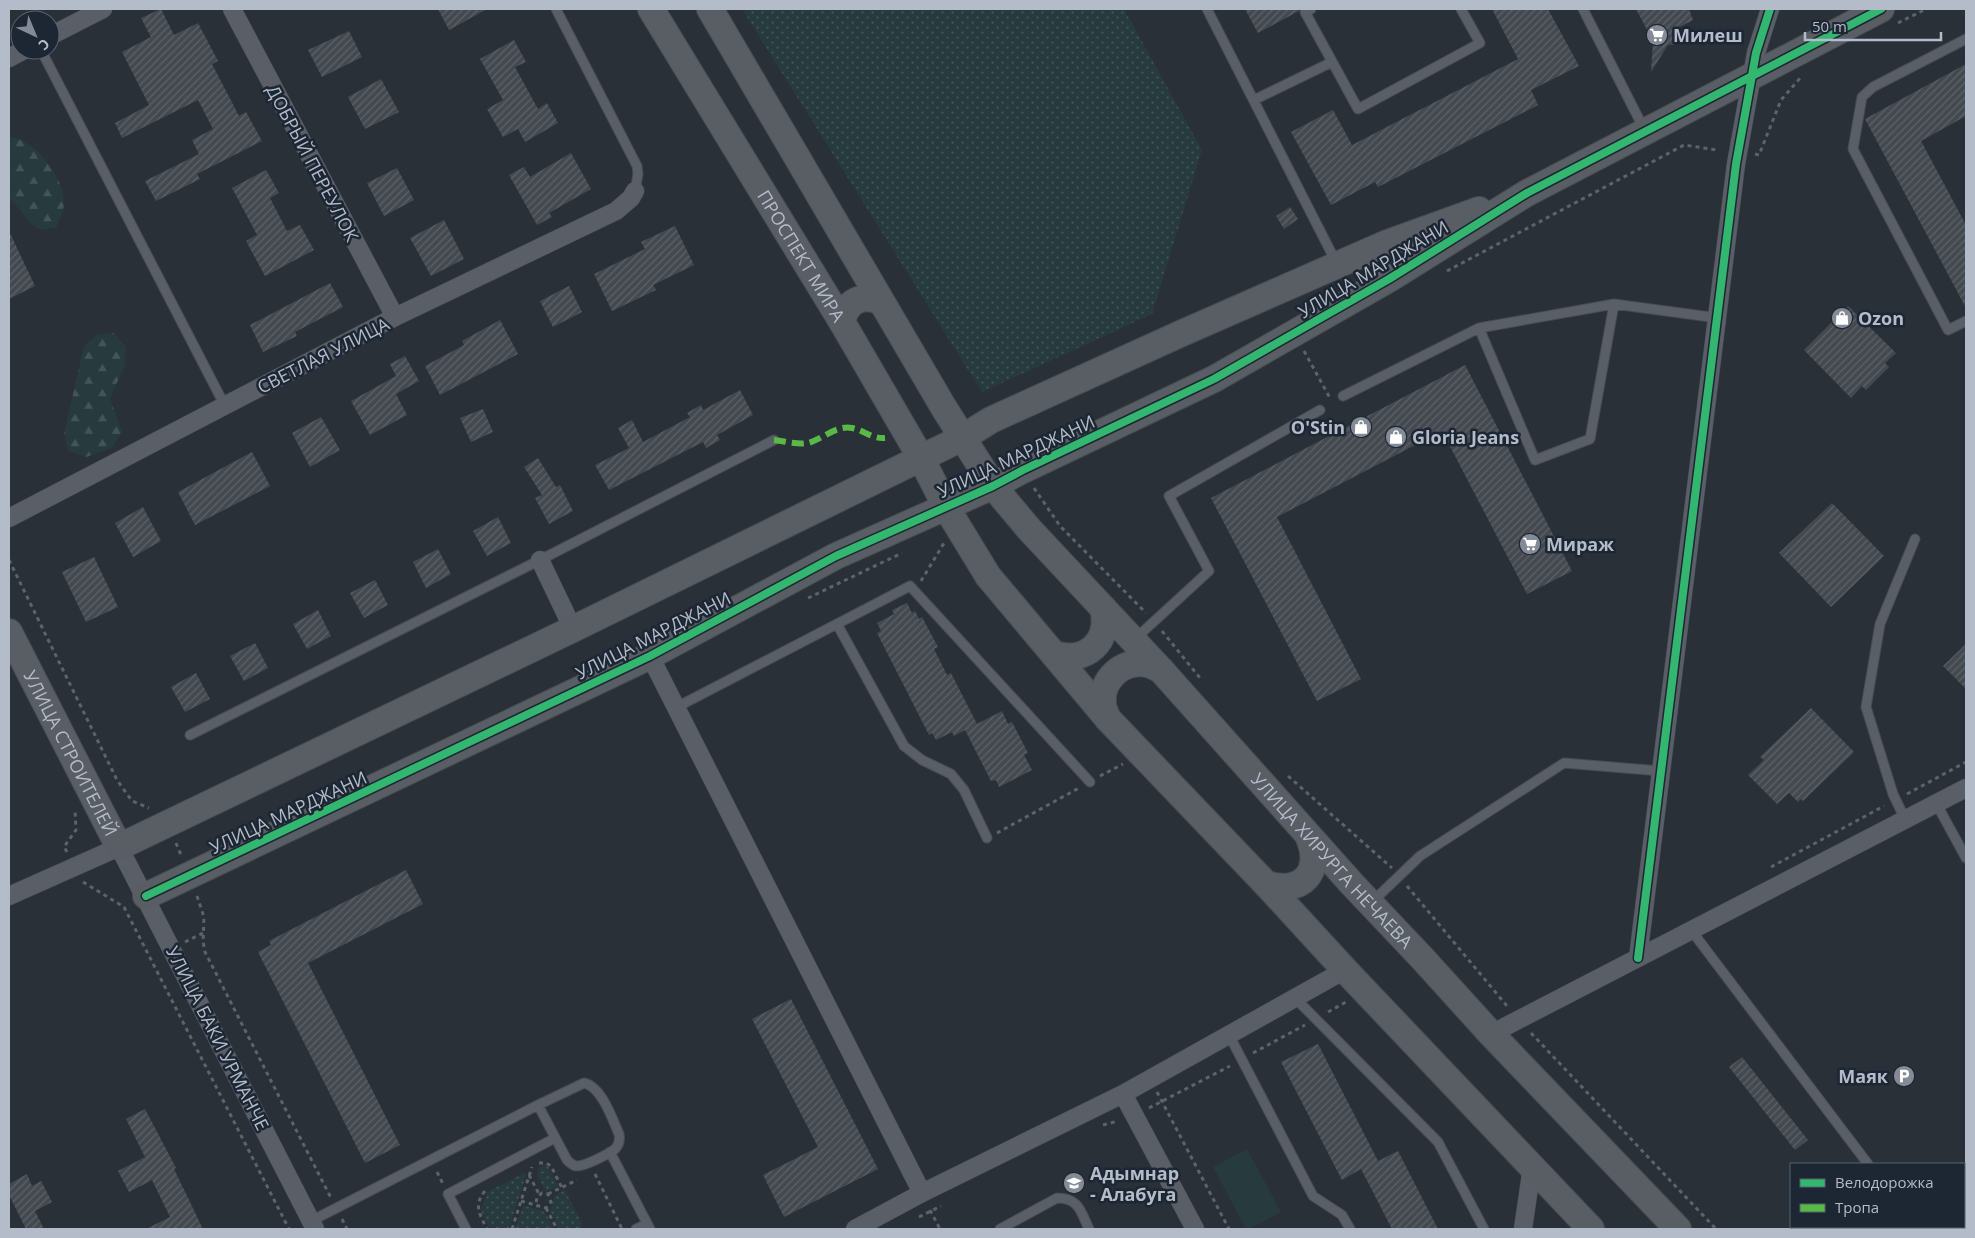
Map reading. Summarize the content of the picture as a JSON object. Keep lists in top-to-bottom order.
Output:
{
  "streets": {
    "street": [
      "ДОБРЫЙ ПЕРЕУЛОК",
      "ПРОСПЕКТ МИРА",
      "УЛИЦА МАРДЖАНИ",
      "СВЕТЛАЯ УЛИЦА",
      "УЛИЦА СТРОИТЕЛЕЙ",
      "УЛИЦА ХИРУРГА НЕЧАЕВА",
      "УЛИЦА БАКИ УРМАНЧЕ"
    ]
  },
  "crossings": [
    ["ДОБРЫЙ ПЕРЕУЛОК", "СВЕТЛАЯ УЛИЦА"],
    ["ПРОСПЕКТ МИРА", "УЛИЦА МАРДЖАНИ"],
    ["УЛИЦА МАРДЖАНИ", "УЛИЦА СТРОИТЕЛЕЙ"],
    ["УЛИЦА МАРДЖАНИ", "УЛИЦА ХИРУРГА НЕЧАЕВА"],
    ["УЛИЦА МАРДЖАНИ", "УЛИЦА БАКИ УРМАНЧЕ"],
    ["УЛИЦА СТРОИТЕЛЕЙ", "УЛИЦА БАКИ УРМАНЧЕ"]
  ],
  "places": {
    "supermarket": ["Милеш", "Мираж"],
    "shop": ["Ozon", "O'Stin", "Gloria Jeans"],
    "parking": ["Маяк"],
    "school or university": ["Адымнар - Алабуга"]
  },
  "legend": ["Велодорожка", "Тропа"],
  "scale_bar": "50 m",
  "north": "bottom right"
}
